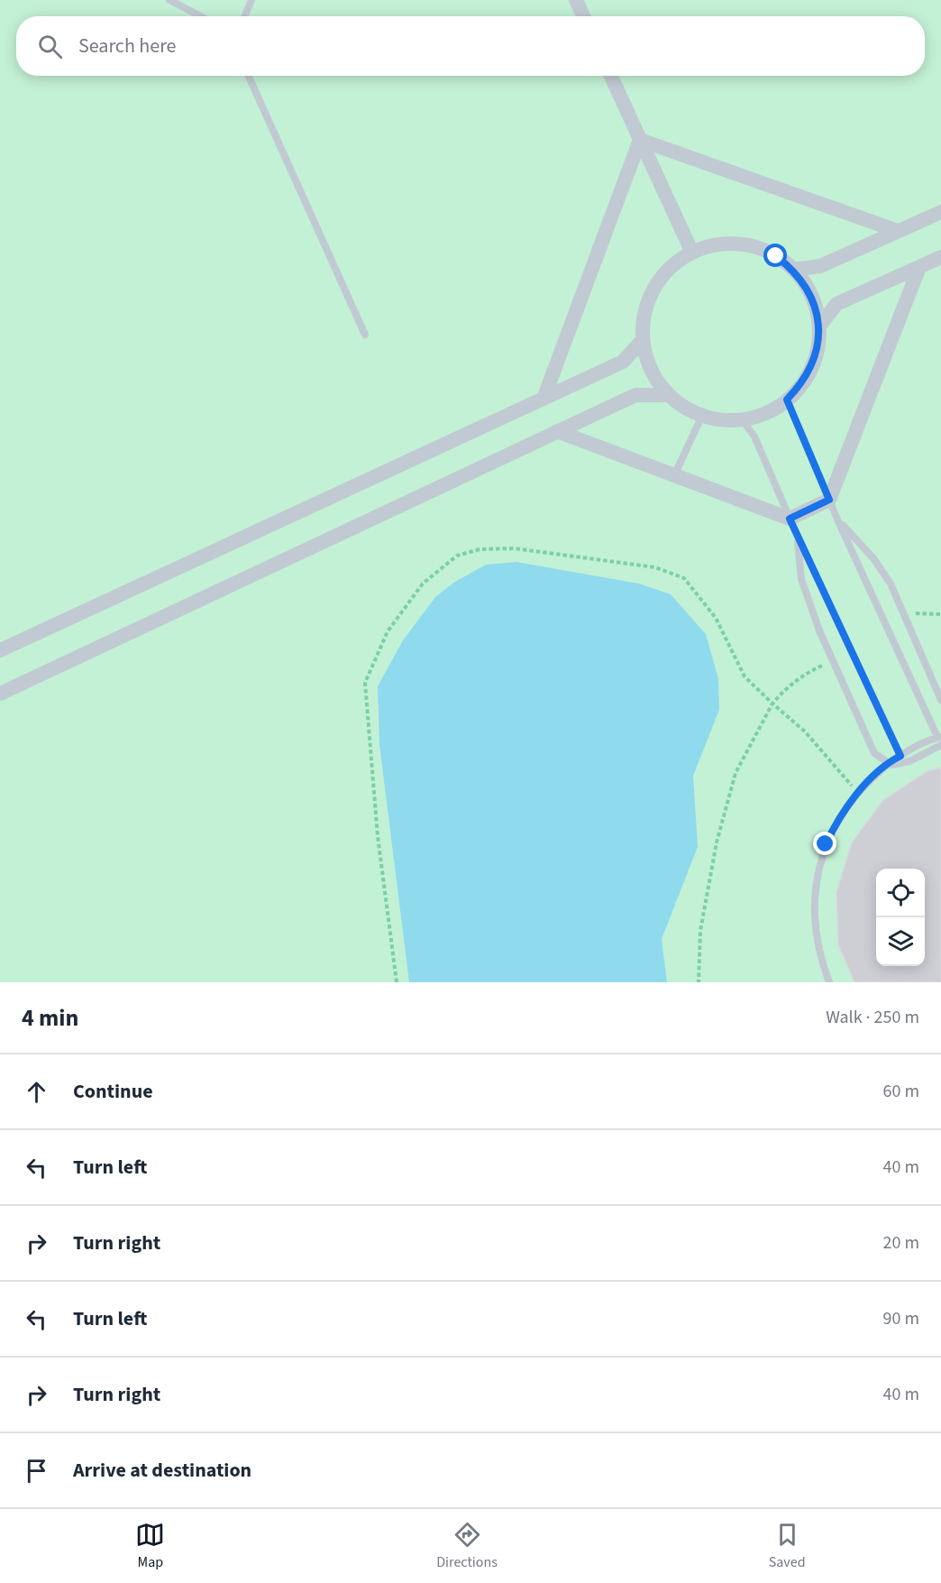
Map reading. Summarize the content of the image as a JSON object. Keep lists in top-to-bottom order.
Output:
{
  "page": {
    "search": "Search here",
    "heading": ["4 min", "Walk · 250 m"],
    "list": [
      ["Continue", "60 m"],
      ["Turn left", "40 m"],
      ["Turn right", "20 m"],
      ["Turn left", "90 m"],
      ["Turn right", "40 m"],
      "Arrive at destination"
    ],
    "nav": ["Map", "Directions", "Saved"]
  }
}
